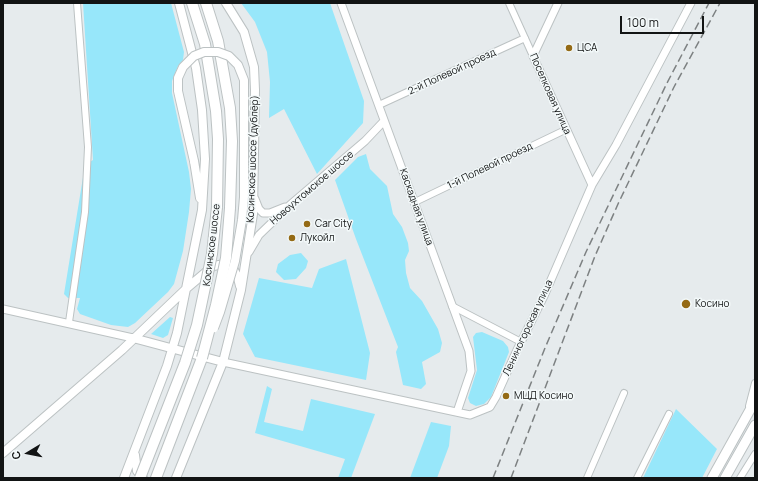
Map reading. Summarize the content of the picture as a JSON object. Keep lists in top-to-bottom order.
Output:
{
  "streets": {
    "highway": ["Косинское шоссе"],
    "main road": ["Косинское шоссе (дублёр)"],
    "street": [
      "2-й Полевой проезд",
      "Поселковая улица",
      "1-й Полевой проезд",
      "Новоухтомское шоссе",
      "Каскадная улица",
      "Лениногорская улица"
    ]
  },
  "crossings": [
    ["2-й Полевой проезд", "Поселковая улица"],
    ["2-й Полевой проезд", "Каскадная улица"],
    ["Поселковая улица", "1-й Полевой проезд"],
    ["Поселковая улица", "Лениногорская улица"],
    ["Косинское шоссе (дублёр)", "Новоухтомское шоссе"],
    ["Косинское шоссе (дублёр)", "Лениногорская улица"],
    ["1-й Полевой проезд", "Каскадная улица"],
    ["Новоухтомское шоссе", "Каскадная улица"],
    ["Каскадная улица", "Лениногорская улица"]
  ],
  "places": [
    "ЦСА",
    "Car City",
    "Лукойл",
    "Косино",
    "МЦД Косино"
  ],
  "scale_bar": "100 m",
  "north": "left"
}
